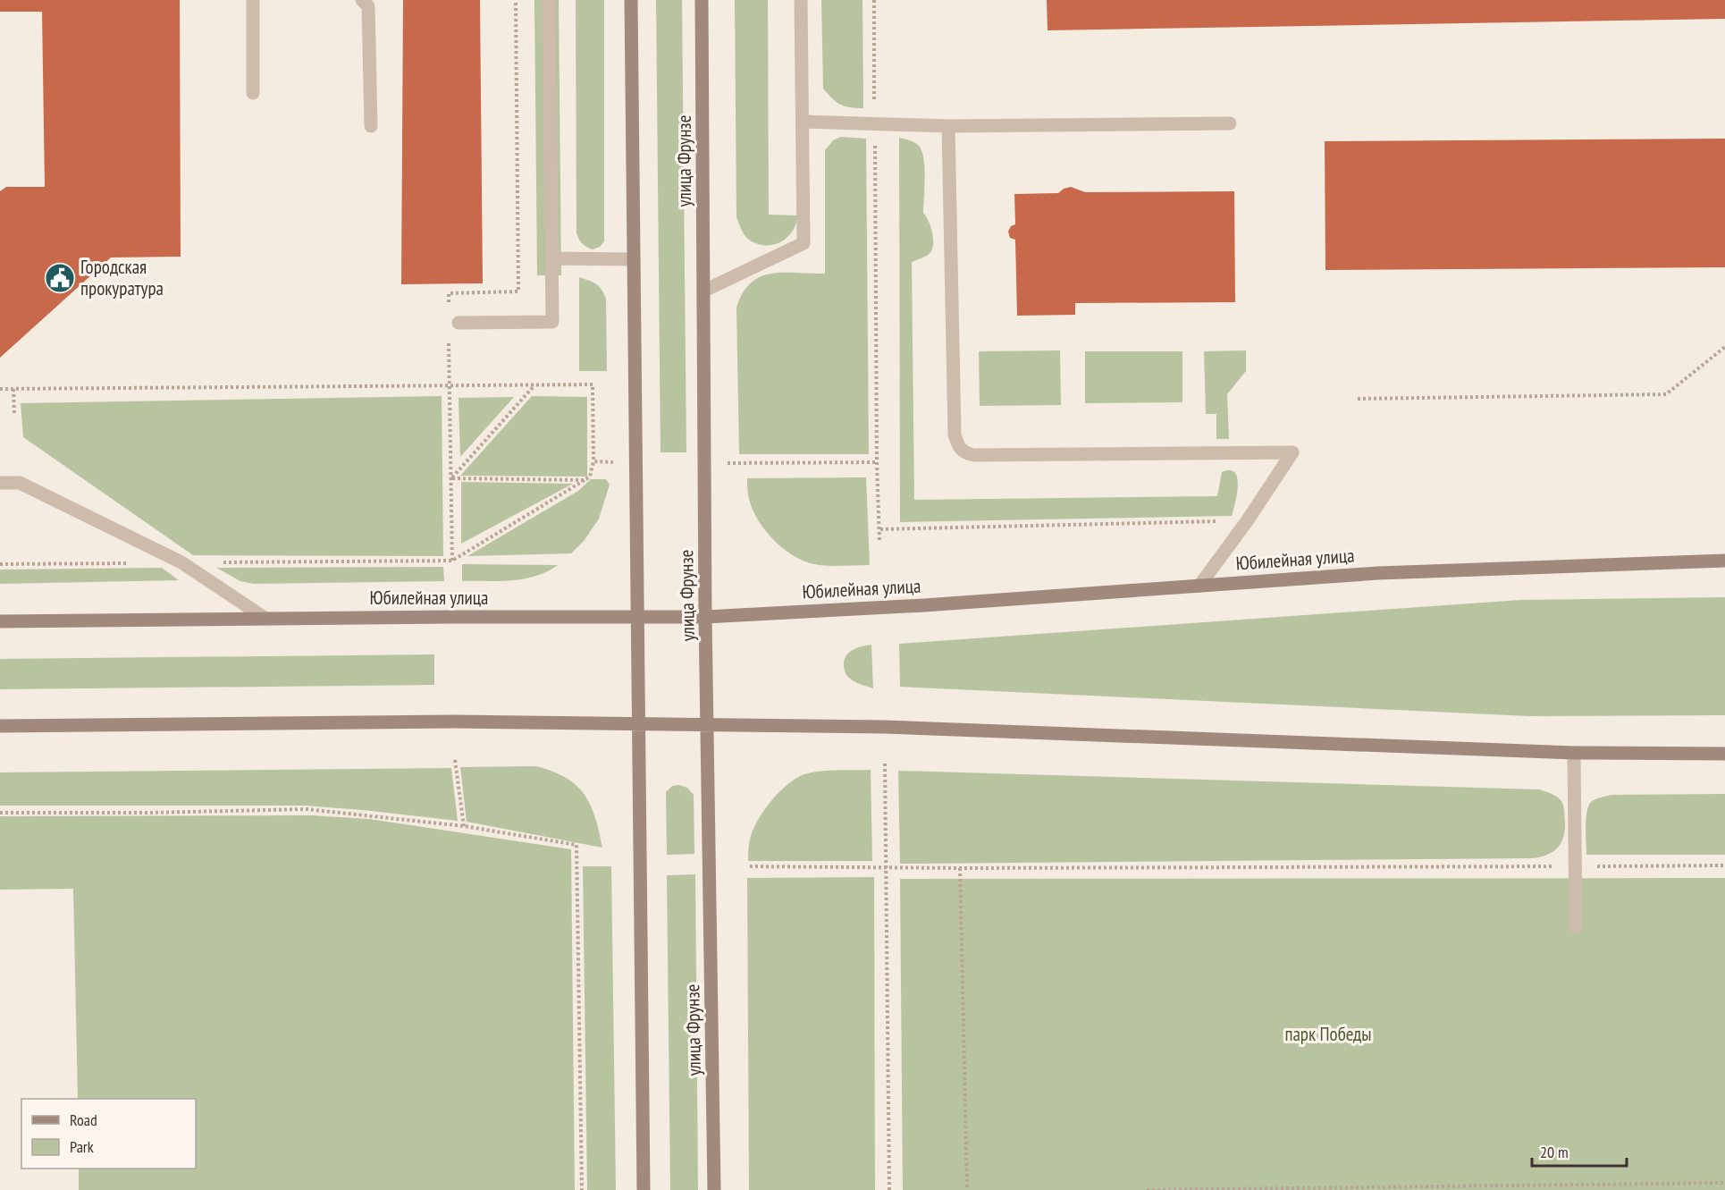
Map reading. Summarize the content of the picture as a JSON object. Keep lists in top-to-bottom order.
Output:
{
  "streets": {
    "main road": ["улица Фрунзе", "Юбилейная улица"]
  },
  "crossings": [
    ["улица Фрунзе", "Юбилейная улица"]
  ],
  "parks": ["парк Победы"],
  "places": {
    "public building": ["Городская прокуратура"]
  },
  "legend": ["Road", "Park"],
  "scale_bar": "20 m"
}
